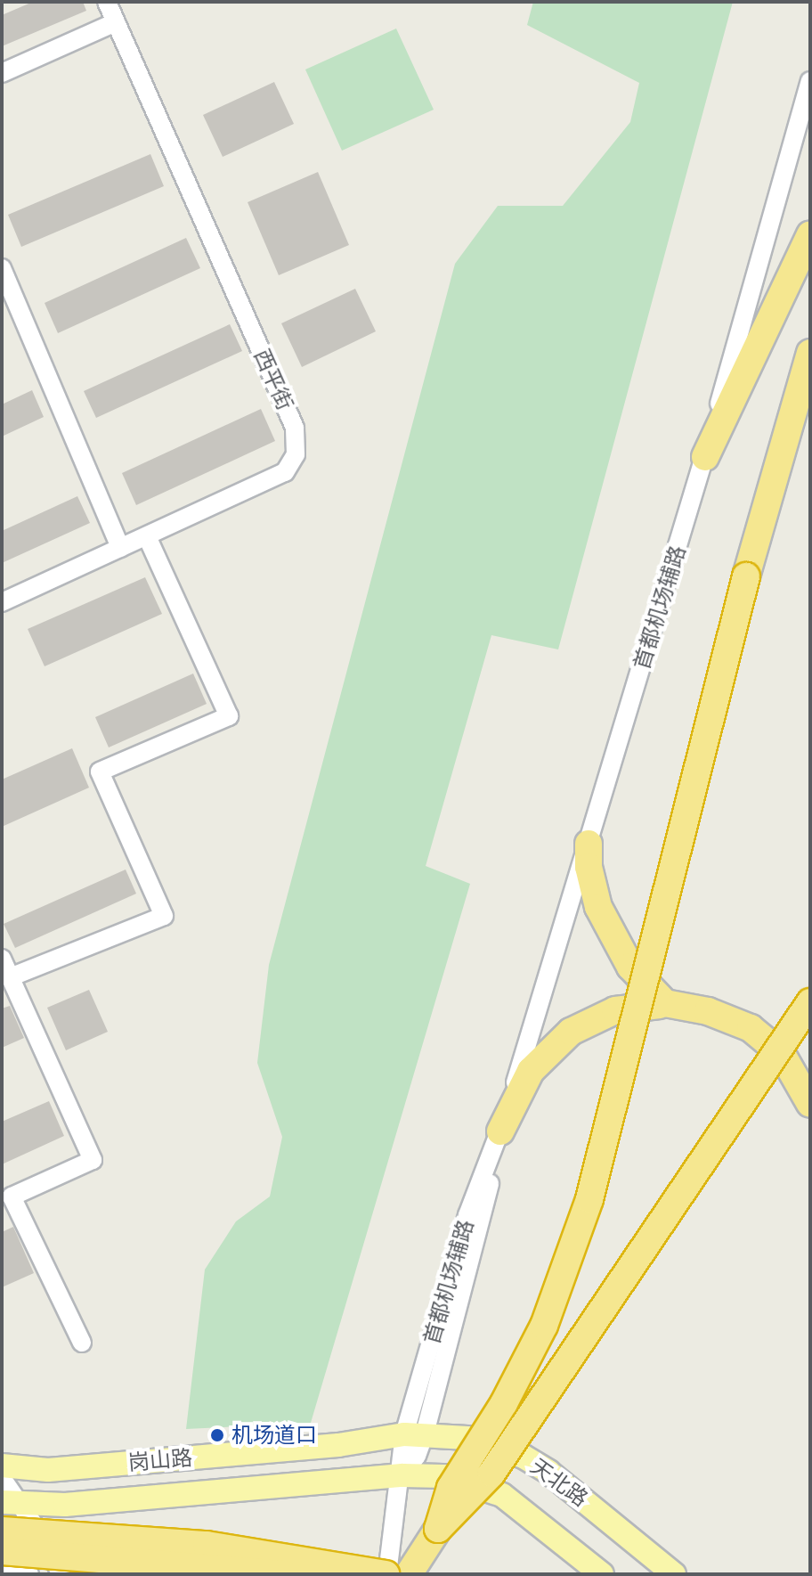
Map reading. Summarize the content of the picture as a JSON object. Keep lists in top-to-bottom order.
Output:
{
  "streets": {
    "main road": ["岗山路", "天北路"],
    "street": ["西平街", "首都机场辅路"]
  },
  "crossings": [
    ["首都机场辅路", "岗山路"],
    ["首都机场辅路", "天北路"],
    ["岗山路", "天北路"]
  ],
  "places": ["机场道口"]
}
